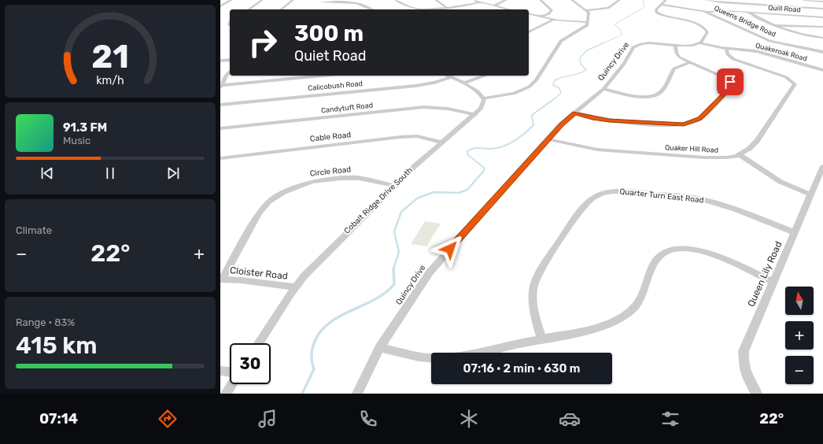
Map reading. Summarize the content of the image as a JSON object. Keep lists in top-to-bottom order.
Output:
{
  "streets": {
    "street": [
      "Quill Road",
      "Queens Bridge Road",
      "Quakeroak Road",
      "Quincy Drive",
      "Calicobush Road",
      "Candytuft Road",
      "Cable Road",
      "Quaker Hill Road",
      "Circle Road",
      "Quarter Turn East Road",
      "Cobalt Ridge Drive South",
      "Cloister Road",
      "Queen Lily Road"
    ]
  },
  "crossings": [
    ["Quill Road", "Queens Bridge Road"],
    ["Quakeroak Road", "Quincy Drive"],
    ["Quakeroak Road", "Quaker Hill Road"],
    ["Quincy Drive", "Quaker Hill Road"],
    ["Candytuft Road", "Cobalt Ridge Drive South"],
    ["Cable Road", "Cobalt Ridge Drive South"],
    ["Circle Road", "Cobalt Ridge Drive South"],
    ["Circle Road", "Cloister Road"],
    ["Quarter Turn East Road", "Queen Lily Road"],
    ["Cobalt Ridge Drive South", "Cloister Road"]
  ],
  "north": "top",
  "page": {
    "turn": ["300 m", "Quiet Road"],
    "song": ["91.3 FM", "Music"],
    "tile": [
      "Climate",
      ["Range · 83%", "415 km"]
    ],
    "heat": ["−", "22°", "+"],
    "map_buttons": ["+", "−"],
    "limit": "30",
    "trip": "07:16 · 2 min · 630 m",
    "tabs": ["07:14", "22°"],
    "gauge": ["21", "km/h"]
  }
}
